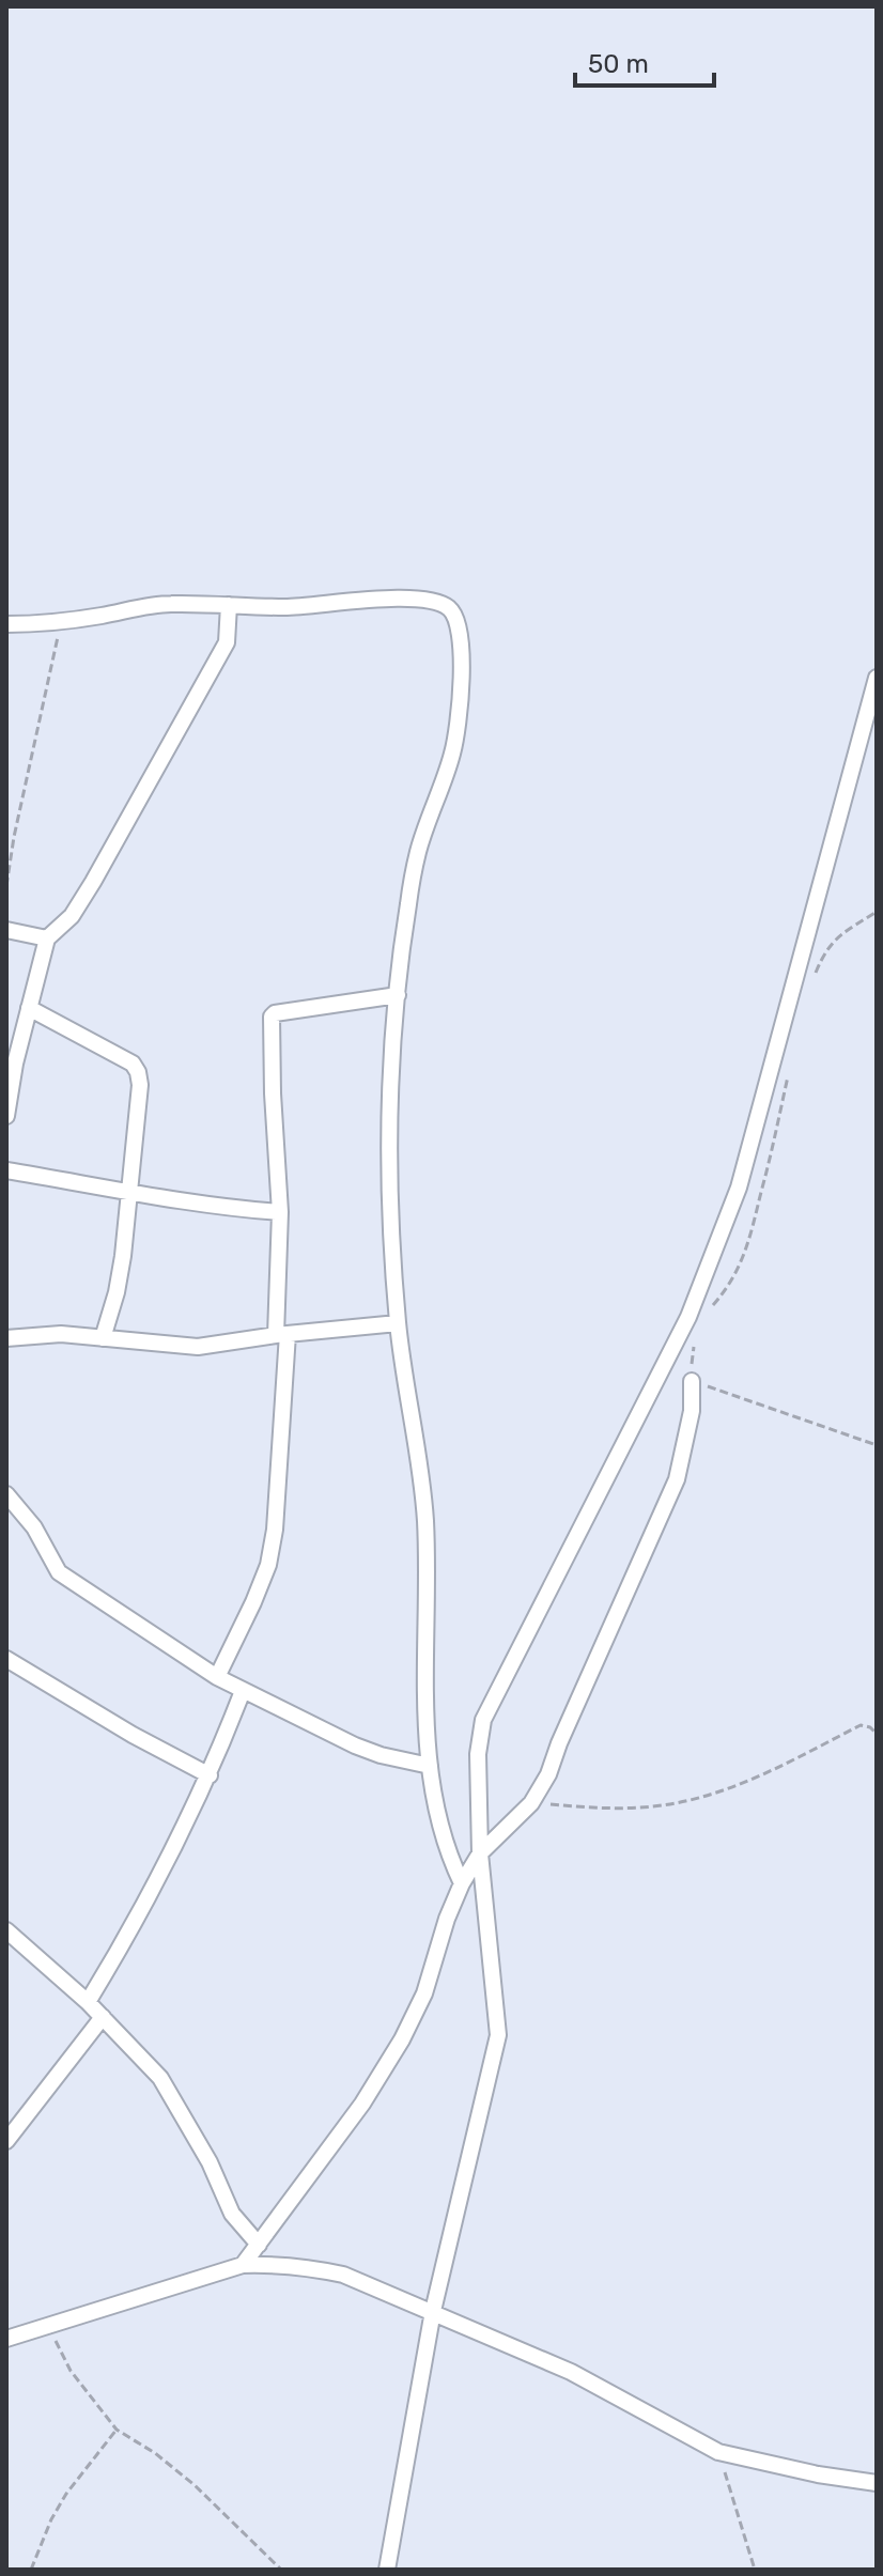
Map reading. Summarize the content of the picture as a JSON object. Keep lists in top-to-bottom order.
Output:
{
  "scale_bar": "50 m"
}
